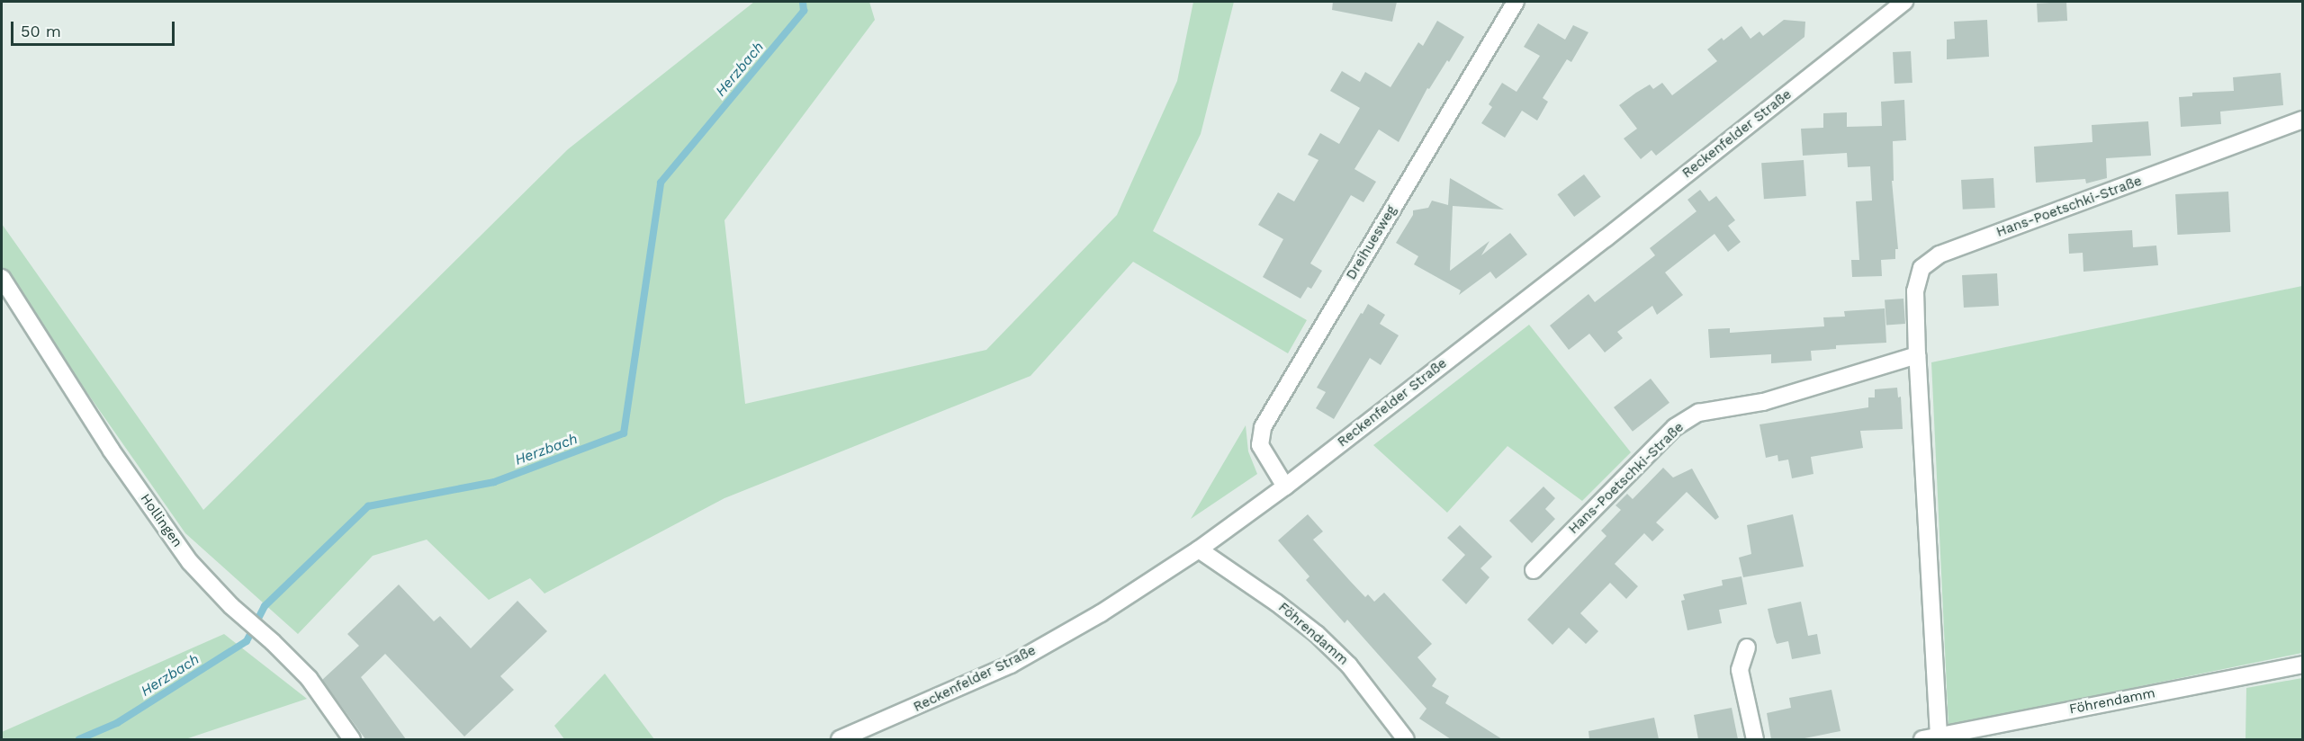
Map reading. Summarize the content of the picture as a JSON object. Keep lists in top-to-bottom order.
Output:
{
  "streets": {
    "street": [
      "Reckenfelder Straße",
      "Hans-Poetschki-Straße",
      "Dreihuesweg",
      "Hollingen",
      "Föhrendamm"
    ]
  },
  "crossings": [
    ["Reckenfelder Straße", "Dreihuesweg"],
    ["Reckenfelder Straße", "Föhrendamm"],
    ["Hans-Poetschki-Straße", "Föhrendamm"]
  ],
  "water": ["Herzbach"],
  "scale_bar": "50 m"
}
